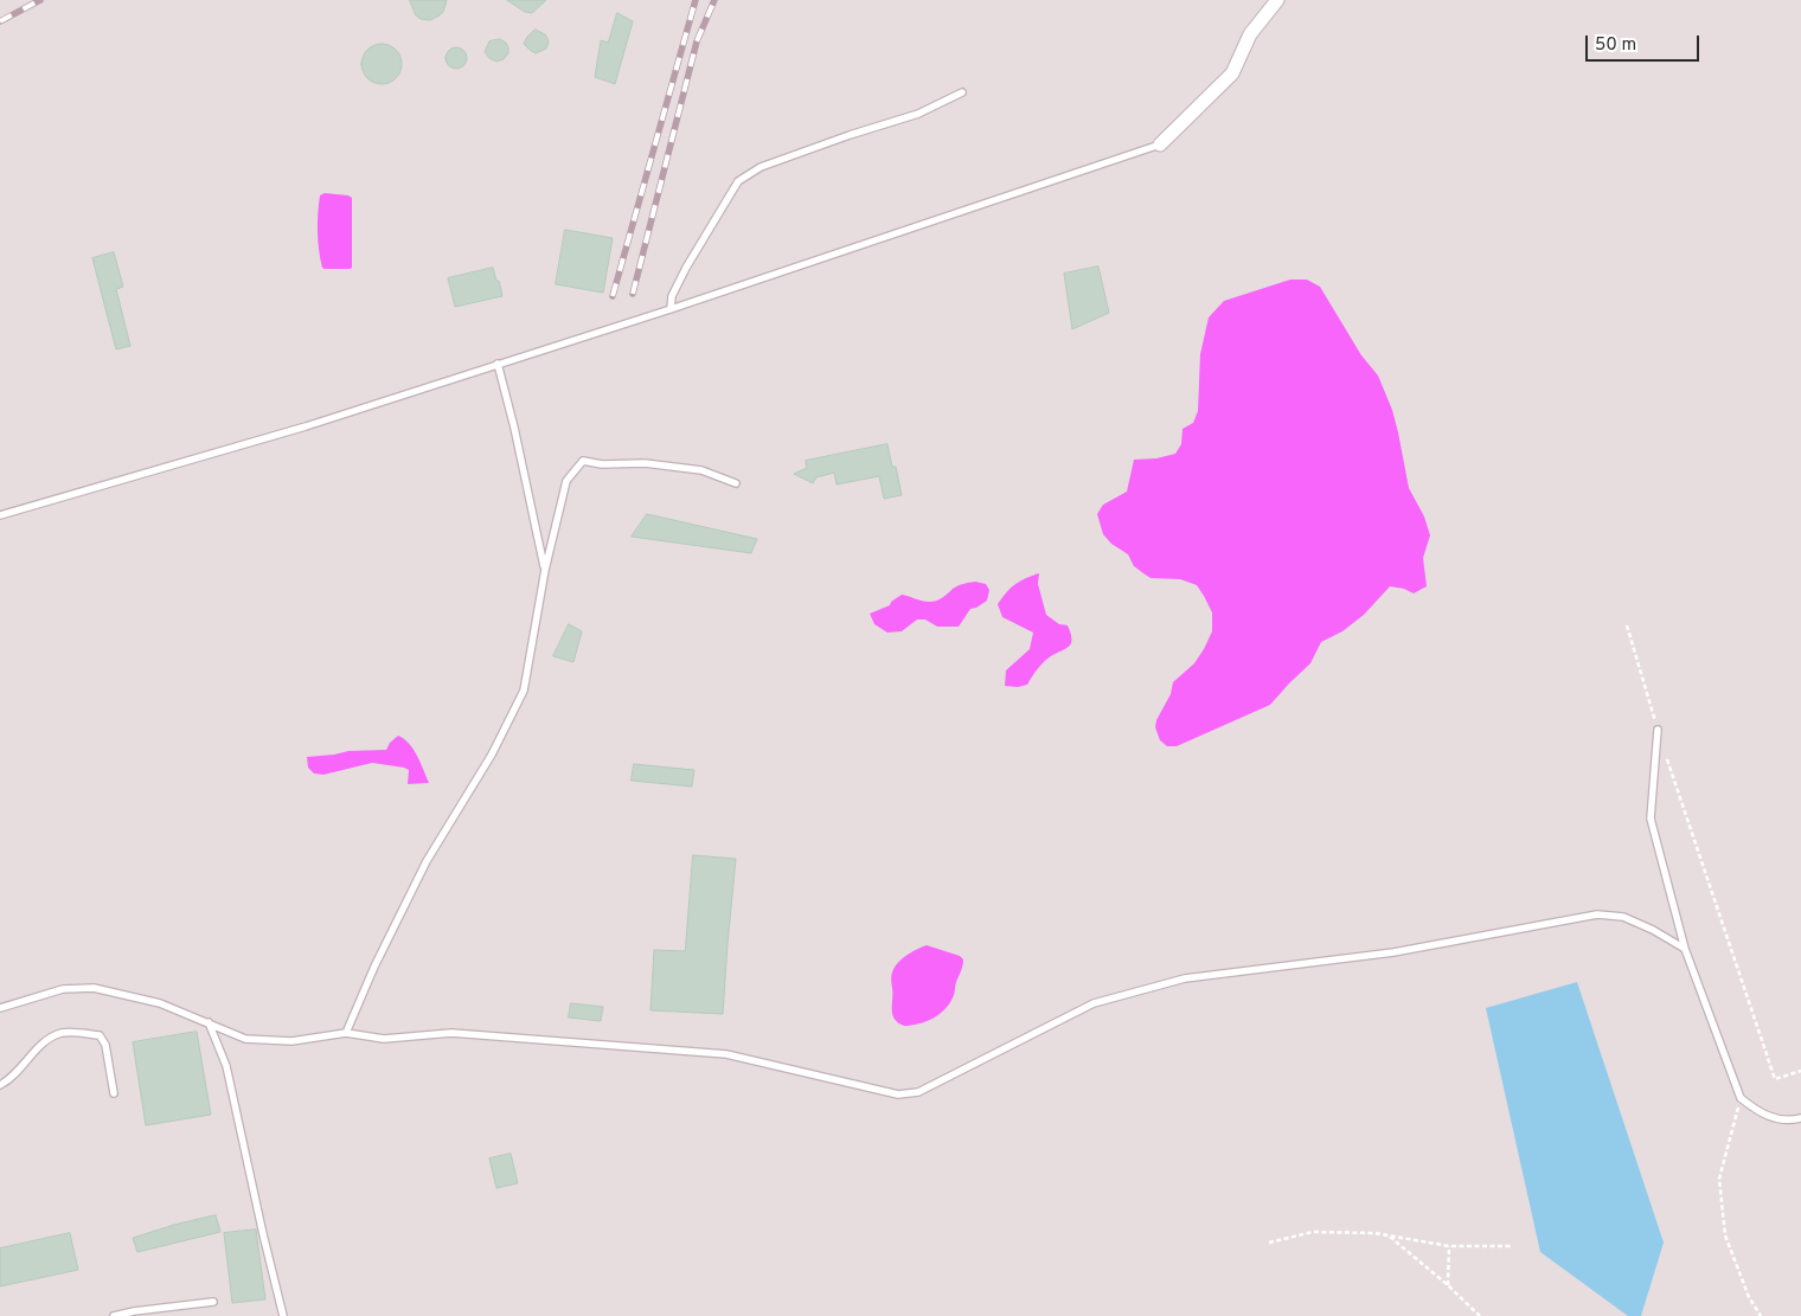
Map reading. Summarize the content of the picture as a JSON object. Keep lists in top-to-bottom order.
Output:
{
  "scale_bar": "50 m"
}
